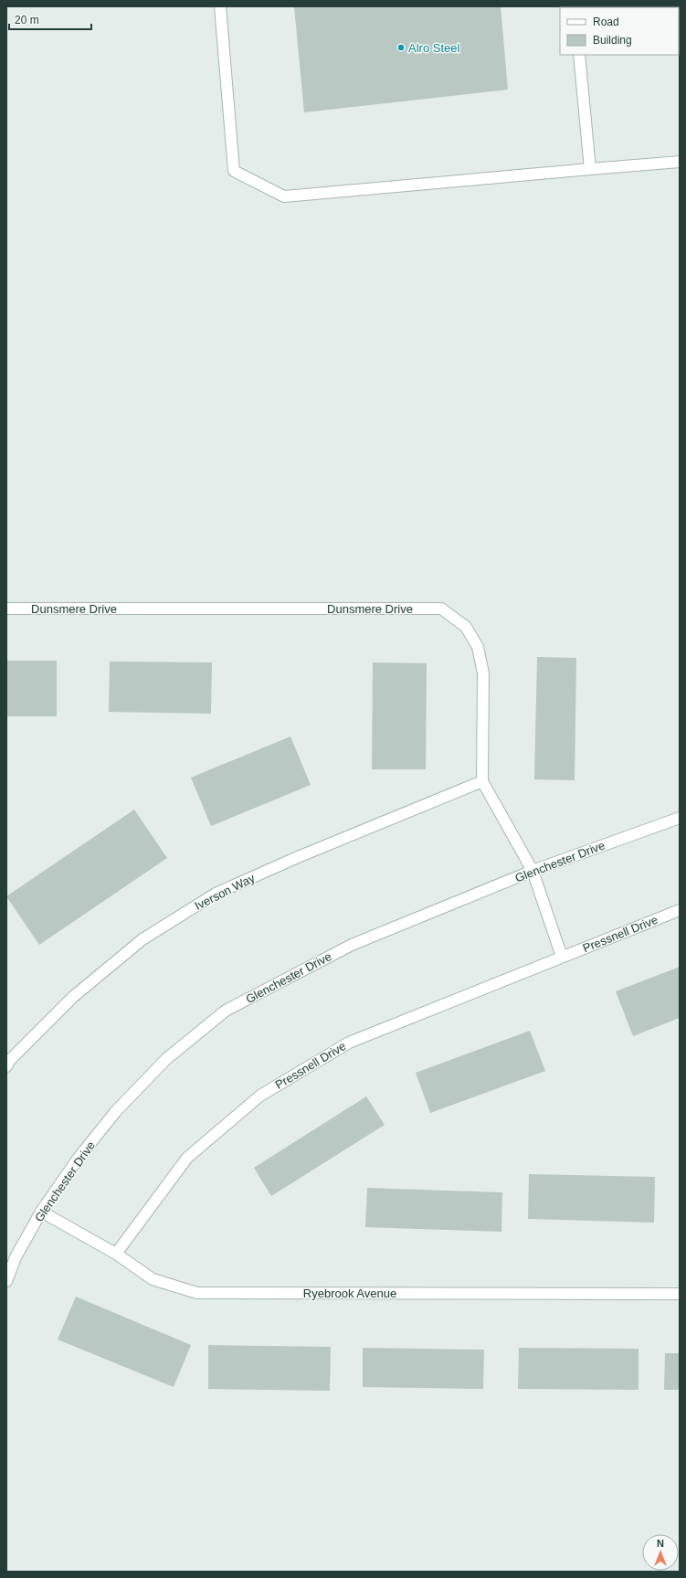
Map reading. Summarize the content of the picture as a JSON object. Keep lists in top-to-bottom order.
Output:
{
  "streets": {
    "street": [
      "Dunsmere Drive",
      "Glenchester Drive",
      "Iverson Way",
      "Pressnell Drive",
      "Ryebrook Avenue"
    ]
  },
  "crossings": [
    ["Dunsmere Drive", "Iverson Way"],
    ["Glenchester Drive", "Ryebrook Avenue"],
    ["Pressnell Drive", "Ryebrook Avenue"]
  ],
  "places": ["Alro Steel"],
  "legend": ["Road", "Building"],
  "scale_bar": "20 m",
  "north": "top"
}
